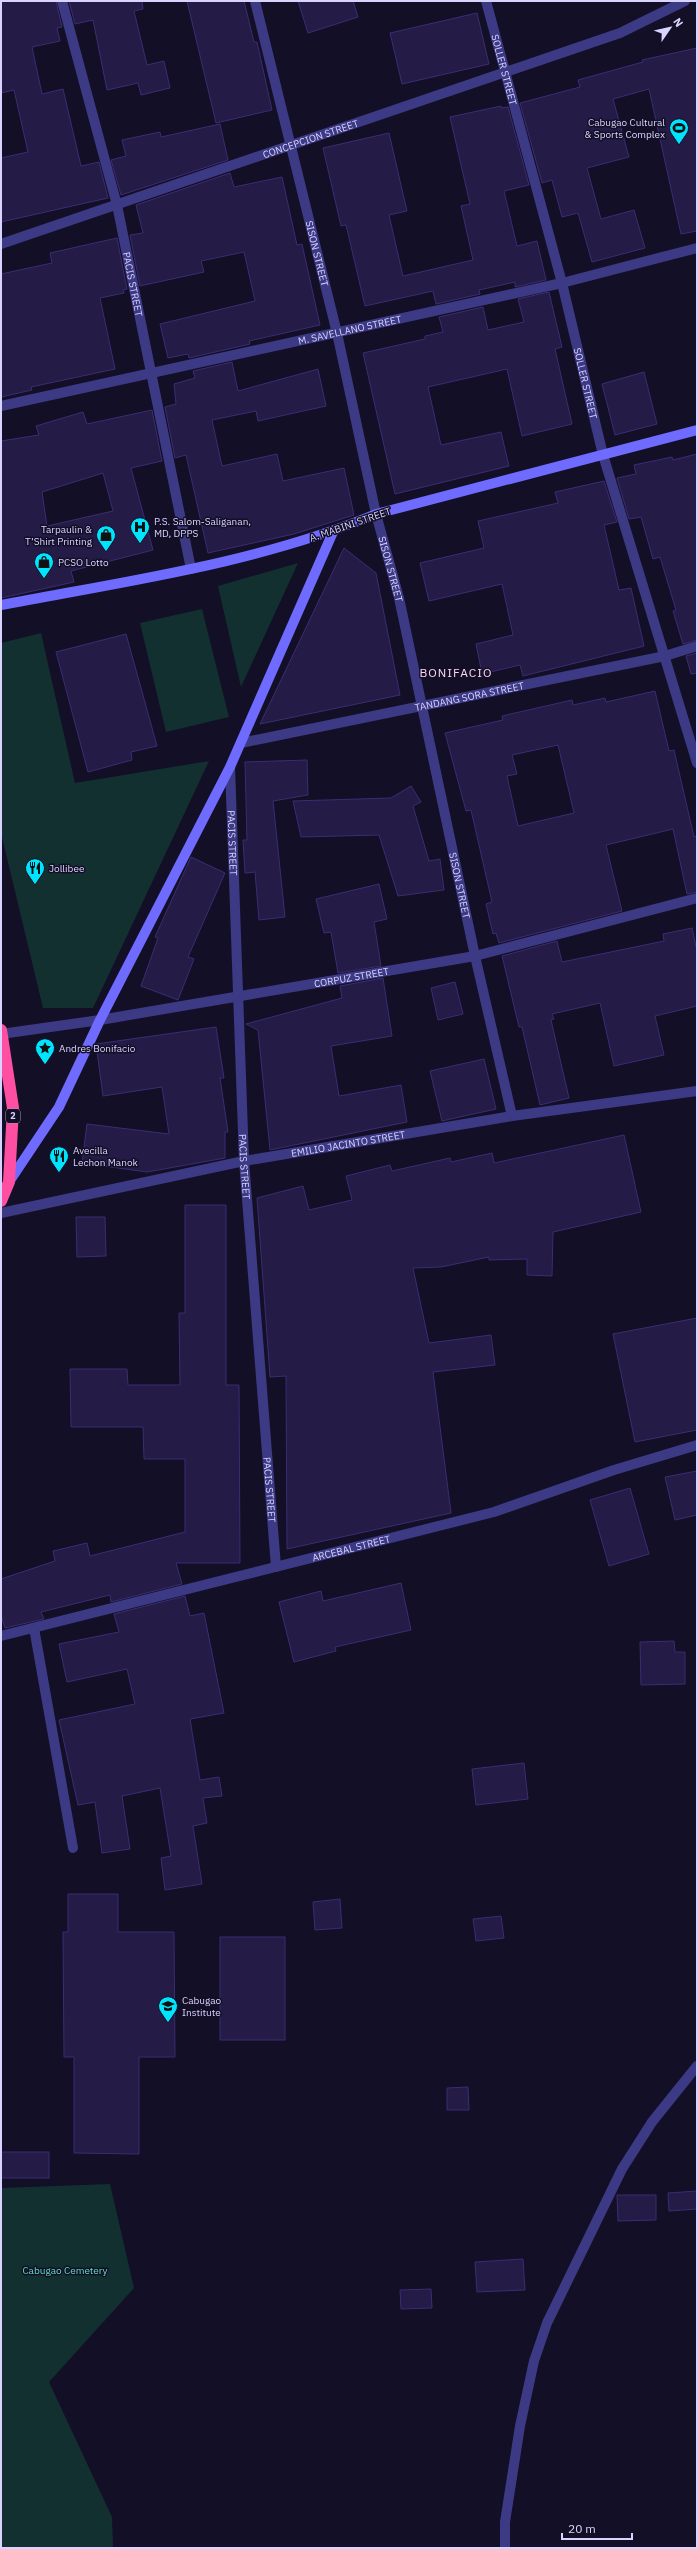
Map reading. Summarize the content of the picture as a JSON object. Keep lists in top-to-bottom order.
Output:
{
  "streets": {
    "highway": ["2"],
    "street": [
      "SOLLER STREET",
      "CONCEPCION STREET",
      "SISON STREET",
      "PACIS STREET",
      "M. SAVELLANO STREET",
      "A. MABINI STREET",
      "TANDANG SORA STREET",
      "CORPUZ STREET",
      "EMILIO JACINTO STREET",
      "ARCEBAL STREET"
    ]
  },
  "crossings": [
    ["SOLLER STREET", "CONCEPCION STREET"],
    ["SOLLER STREET", "M. SAVELLANO STREET"],
    ["SOLLER STREET", "A. MABINI STREET"],
    ["SOLLER STREET", "TANDANG SORA STREET"],
    ["CONCEPCION STREET", "SISON STREET"],
    ["CONCEPCION STREET", "PACIS STREET"],
    ["SISON STREET", "M. SAVELLANO STREET"],
    ["SISON STREET", "A. MABINI STREET"],
    ["SISON STREET", "TANDANG SORA STREET"],
    ["SISON STREET", "CORPUZ STREET"],
    ["SISON STREET", "EMILIO JACINTO STREET"],
    ["PACIS STREET", "M. SAVELLANO STREET"],
    ["PACIS STREET", "A. MABINI STREET"],
    ["PACIS STREET", "CORPUZ STREET"],
    ["PACIS STREET", "EMILIO JACINTO STREET"],
    ["PACIS STREET", "ARCEBAL STREET"],
    ["CORPUZ STREET", "2"]
  ],
  "districts": ["BONIFACIO"],
  "parks": ["Cabugao Cemetery"],
  "places": {
    "sports": ["Cabugao Cultural & Sports Complex"],
    "hospital": ["P.S. Salom-Saliganan, MD, DPPS"],
    "shop": ["Tarpaulin & T’Shirt Printing", "PCSO Lotto"],
    "restaurant": ["Jollibee", "Avecilla Lechon Manok"],
    "place": ["Andres Bonifacio"],
    "school or university": ["Cabugao Institute"]
  },
  "scale_bar": "20 m",
  "north": "top right"
}
